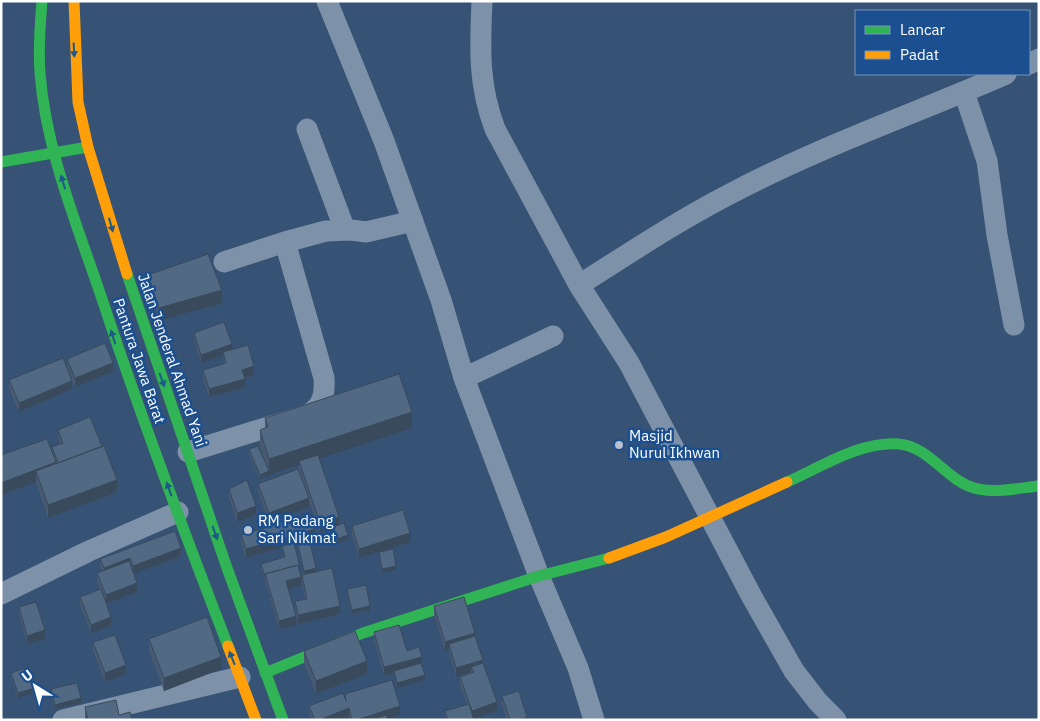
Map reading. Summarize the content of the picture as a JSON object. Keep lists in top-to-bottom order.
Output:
{
  "streets": {
    "main road": ["Jalan Jenderal Ahmad Yani", "Pantura Jawa Barat"]
  },
  "one_way": ["Jalan Jenderal Ahmad Yani", "Pantura Jawa Barat"],
  "places": ["Masjid Nurul Ikhwan", "RM Padang Sari Nikmat"],
  "legend": ["Lancar", "Padat"],
  "north": "top left"
}
